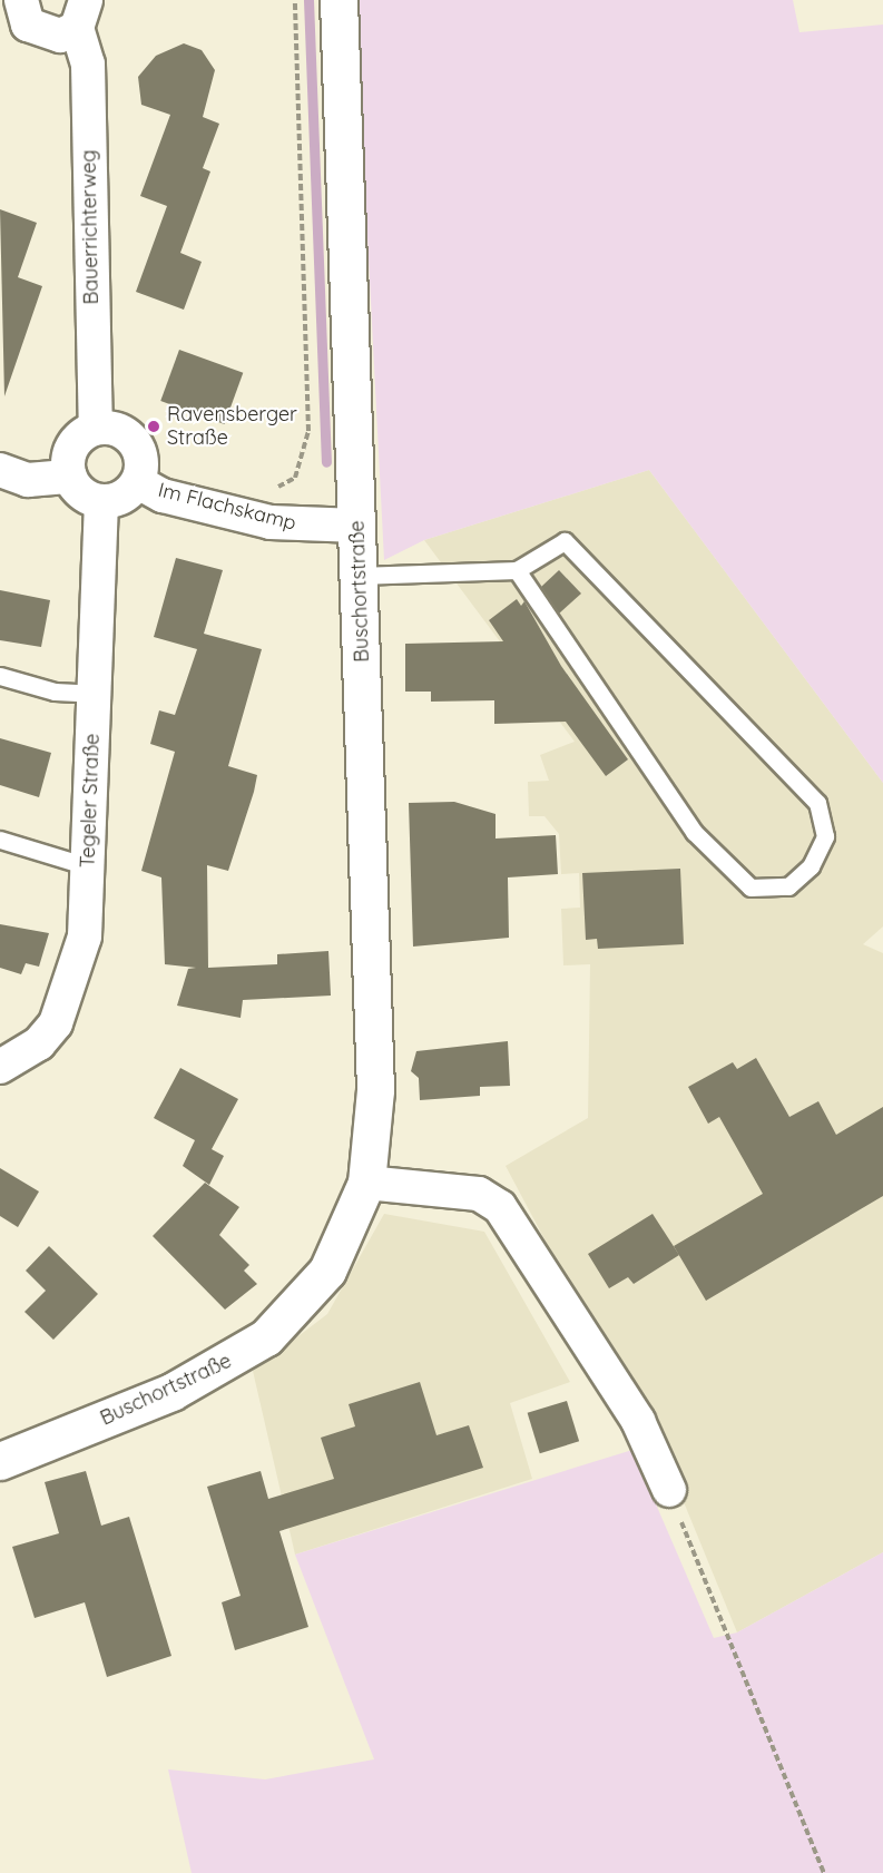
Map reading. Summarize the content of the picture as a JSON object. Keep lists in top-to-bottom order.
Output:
{
  "streets": {
    "main road": ["Buschortstraße"],
    "street": ["Bauerrichterweg", "Im Flachskamp", "Tegeler Straße"]
  },
  "crossings": [
    ["Bauerrichterweg", "Im Flachskamp"],
    ["Bauerrichterweg", "Tegeler Straße"],
    ["Im Flachskamp", "Buschortstraße"],
    ["Im Flachskamp", "Tegeler Straße"]
  ],
  "places": ["Ravensberger Straße"]
}
